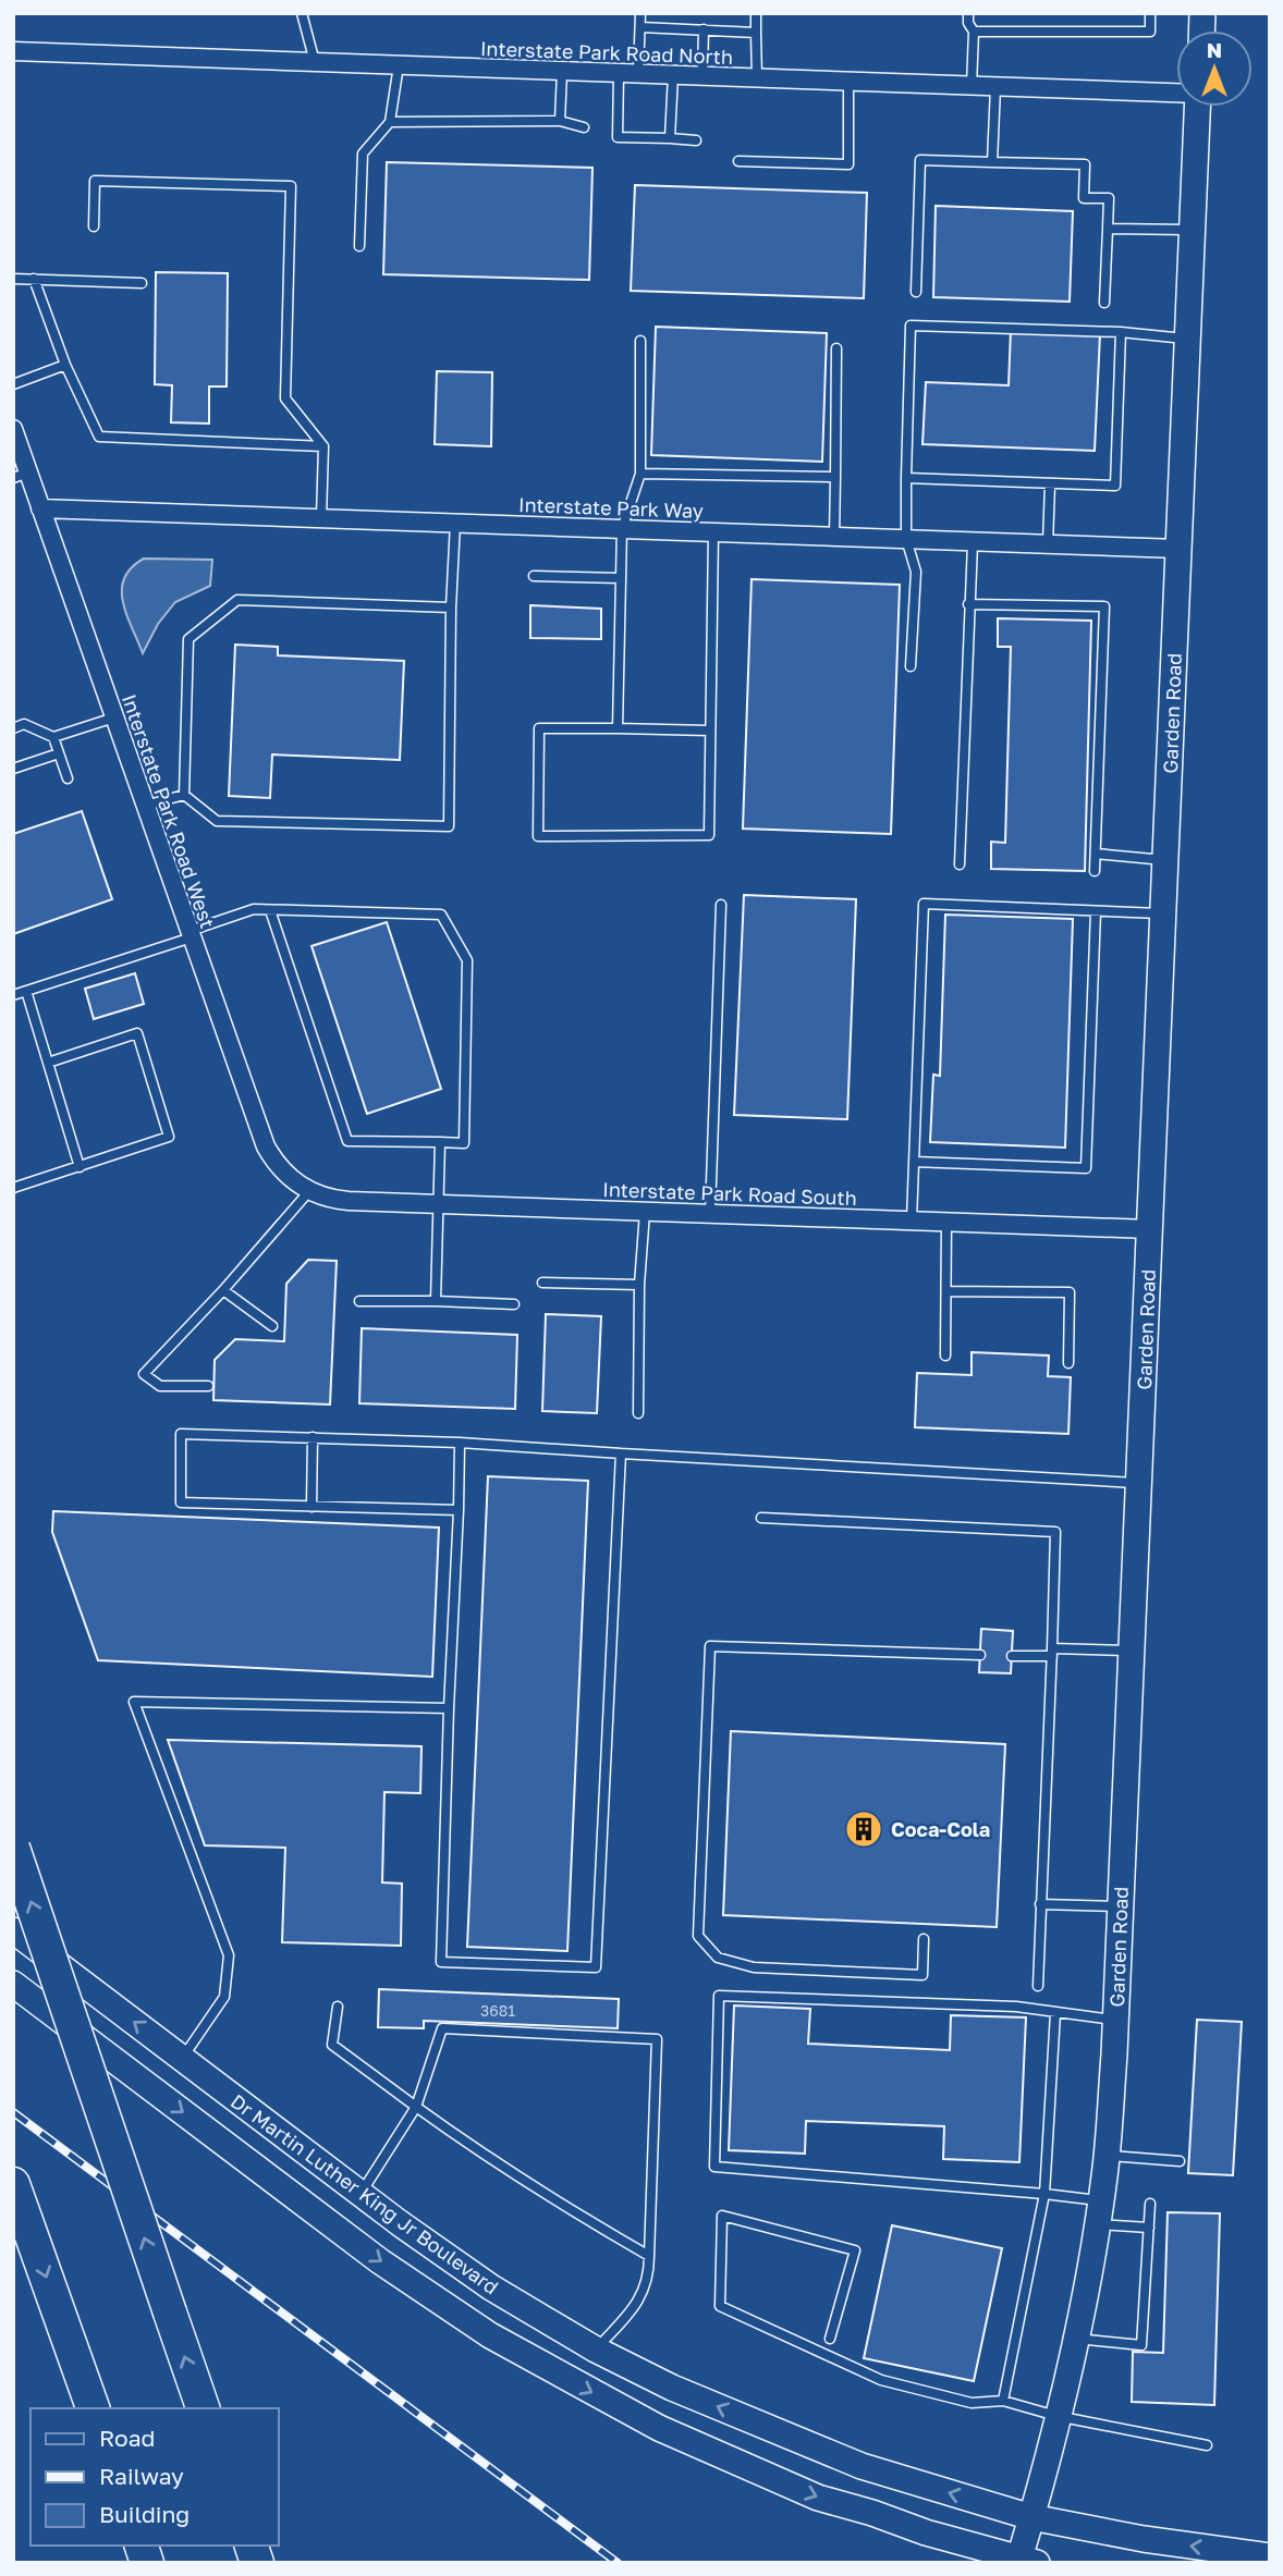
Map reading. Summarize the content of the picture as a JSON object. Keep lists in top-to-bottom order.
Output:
{
  "streets": {
    "main road": ["Garden Road", "Dr Martin Luther King Jr Boulevard"],
    "street": [
      "Interstate Park Road North",
      "Interstate Park Way",
      "Interstate Park Road West",
      "Interstate Park Road South"
    ]
  },
  "crossings": [
    ["Interstate Park Way", "Garden Road"],
    ["Interstate Park Way", "Interstate Park Road West"],
    ["Garden Road", "Interstate Park Road South"],
    ["Garden Road", "Dr Martin Luther King Jr Boulevard"],
    ["Interstate Park Road West", "Interstate Park Road South"]
  ],
  "places": {
    "building": ["Coca-Cola"]
  },
  "house_numbers": ["3681"],
  "legend": ["Road", "Railway", "Building"],
  "north": "top"
}
